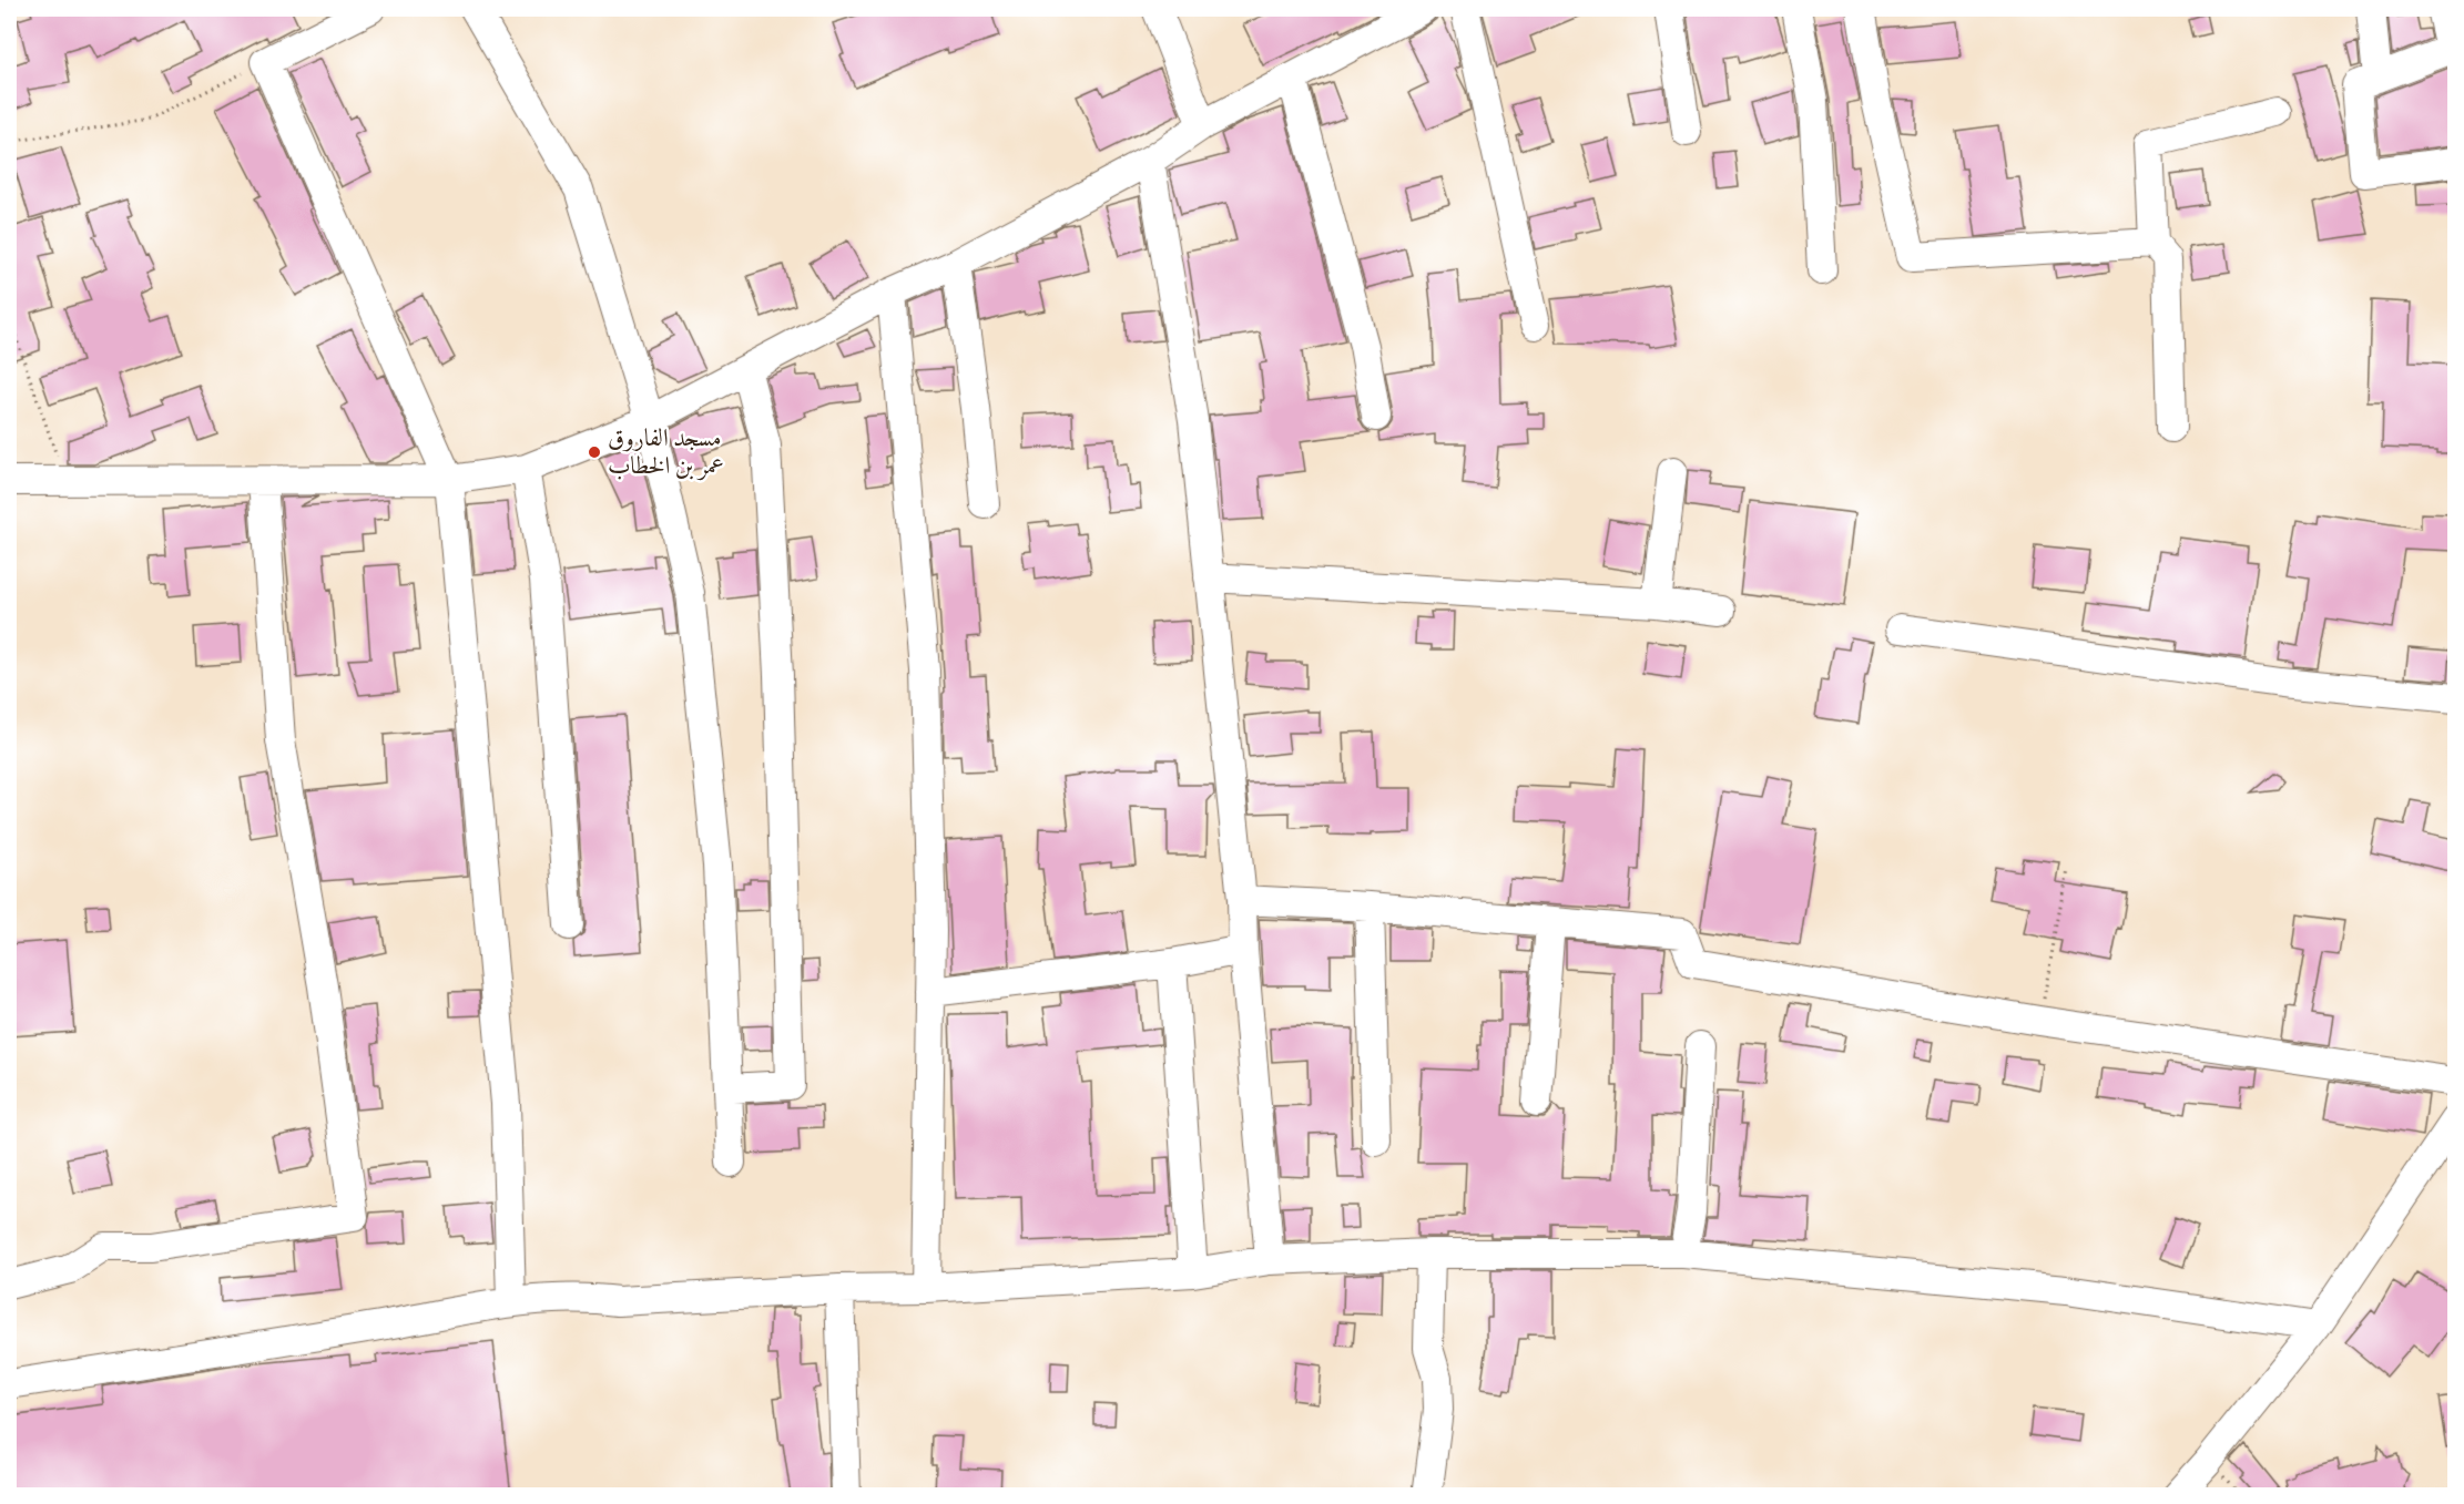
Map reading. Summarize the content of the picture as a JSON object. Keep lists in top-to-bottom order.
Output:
{
  "places": ["مسجد الفاروق عمر بن الخطاب"]
}
